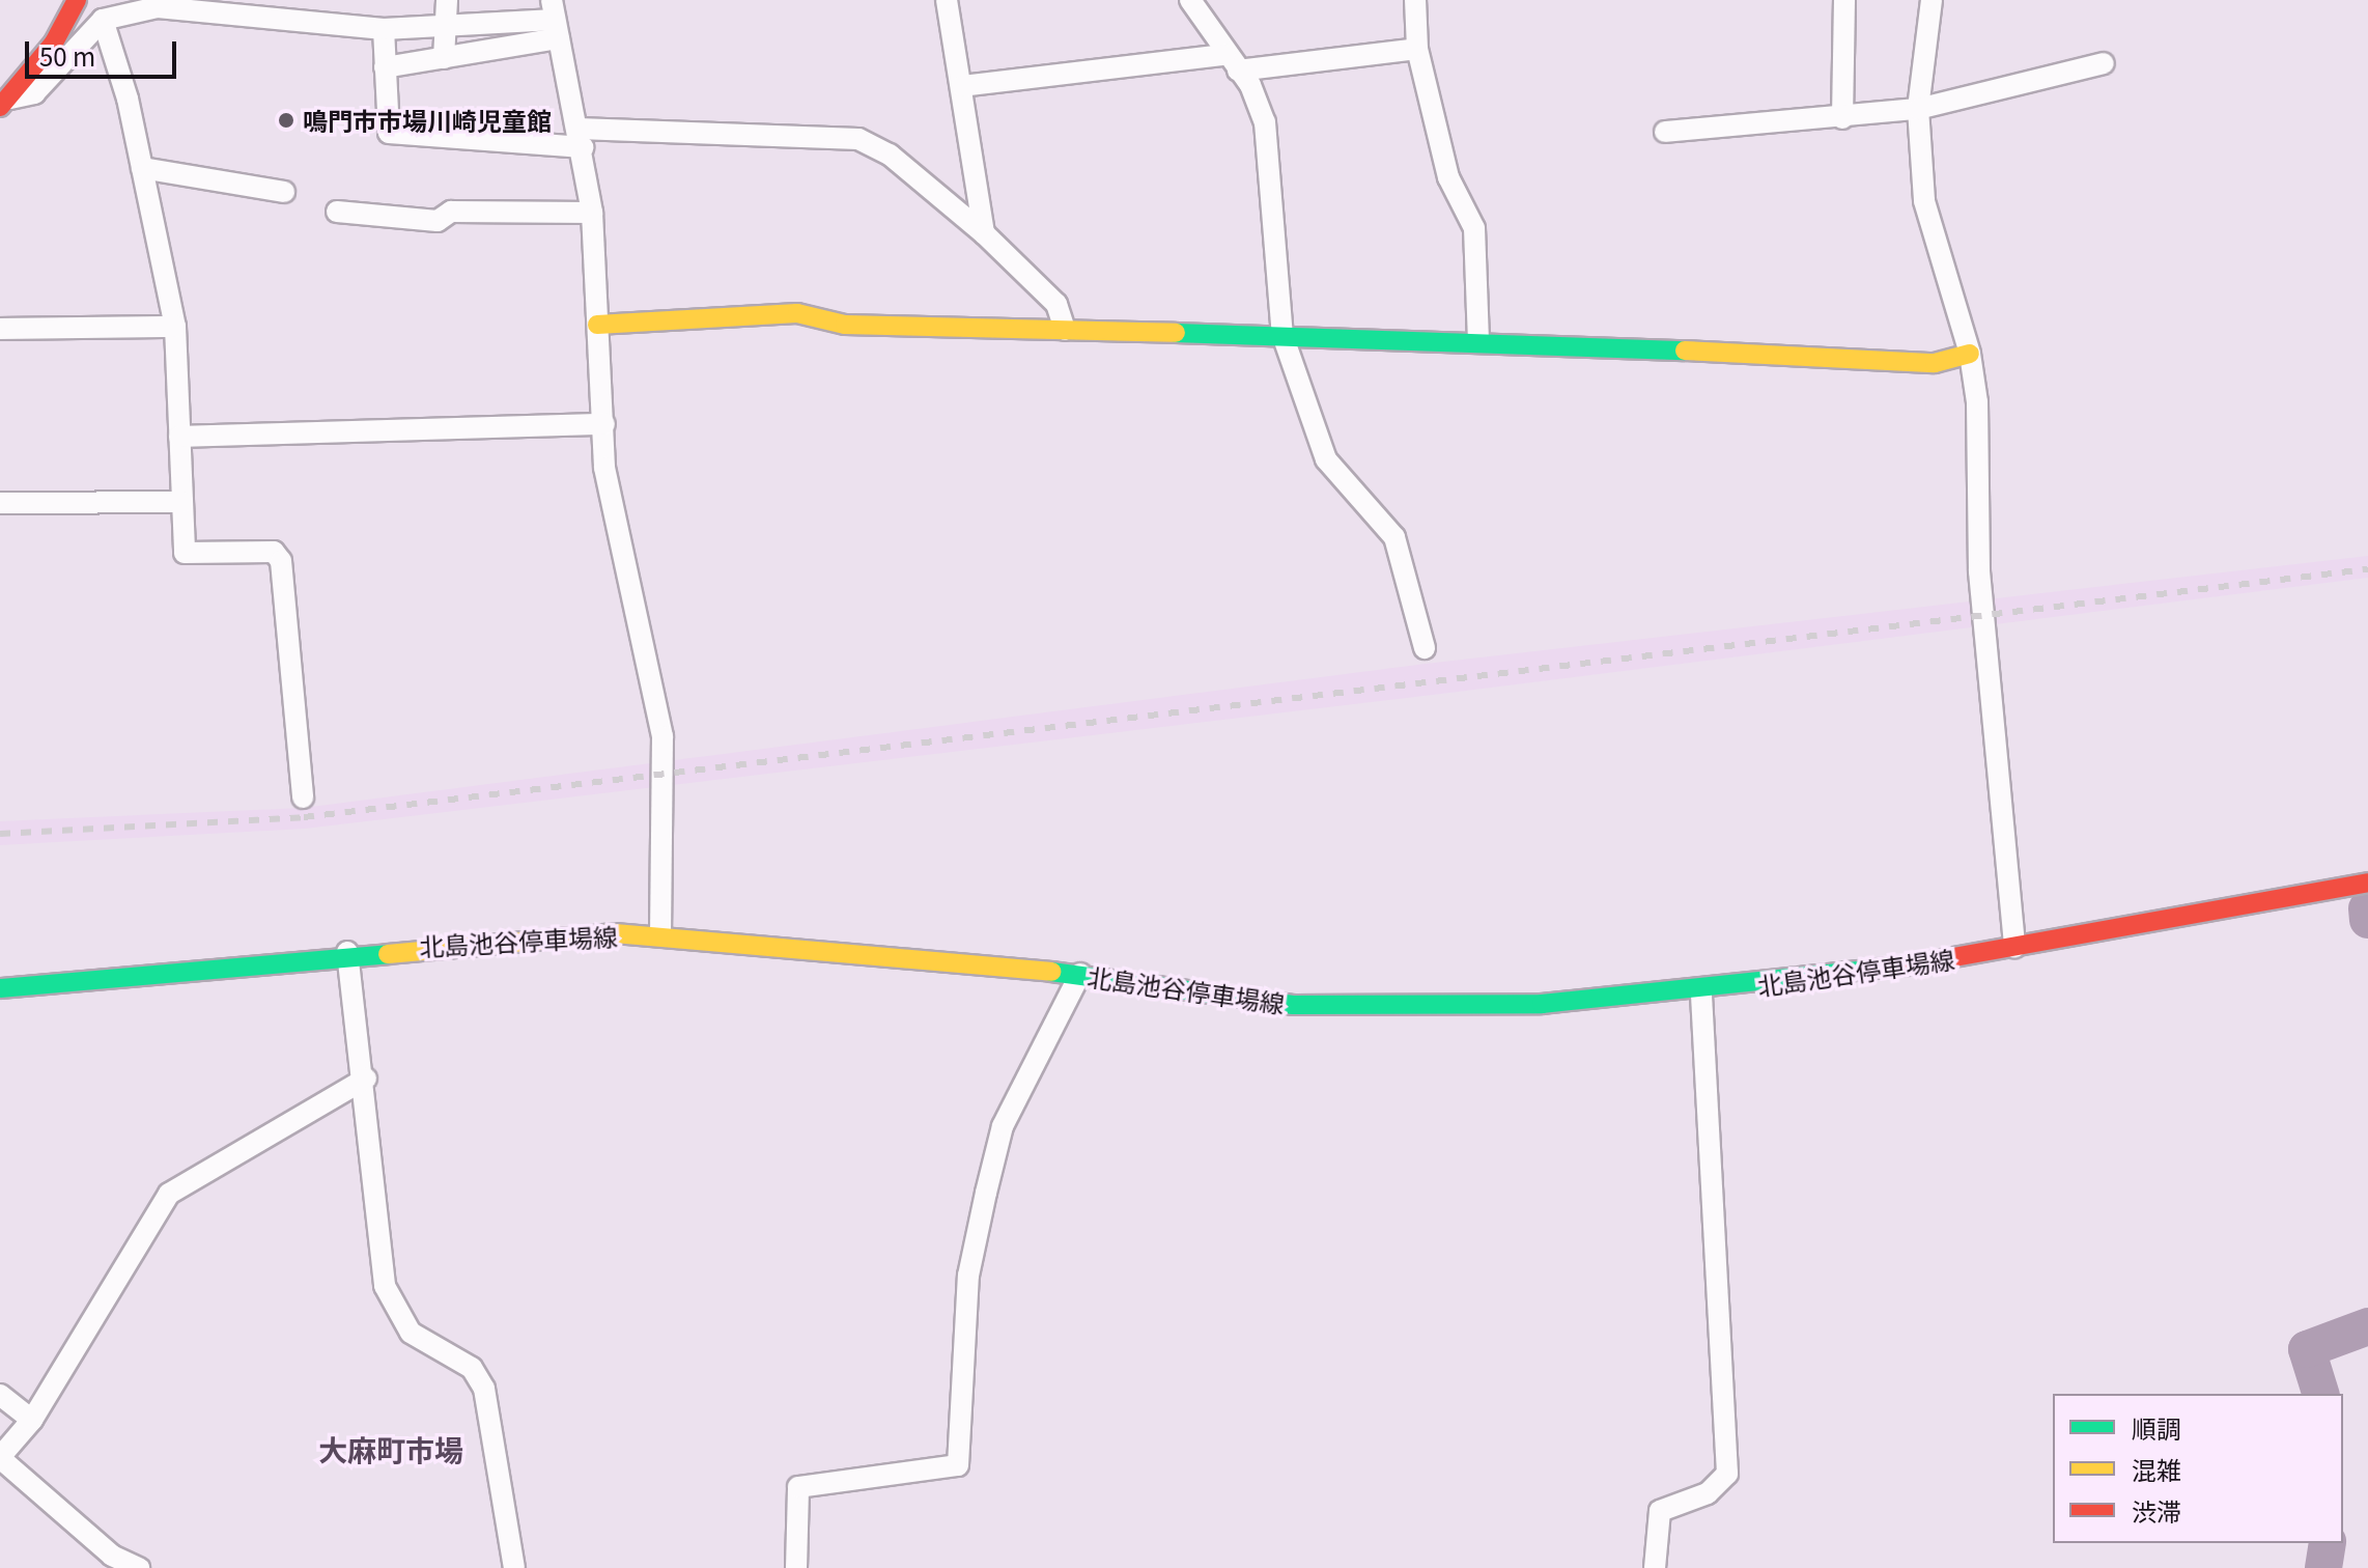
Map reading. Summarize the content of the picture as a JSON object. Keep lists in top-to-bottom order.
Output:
{
  "streets": {
    "main road": ["北島池谷停車場線"]
  },
  "districts": ["大麻町市場"],
  "places": ["鳴門市市場川崎児童館"],
  "legend": ["順調", "混雑", "渋滞"],
  "scale_bar": "50 m"
}
